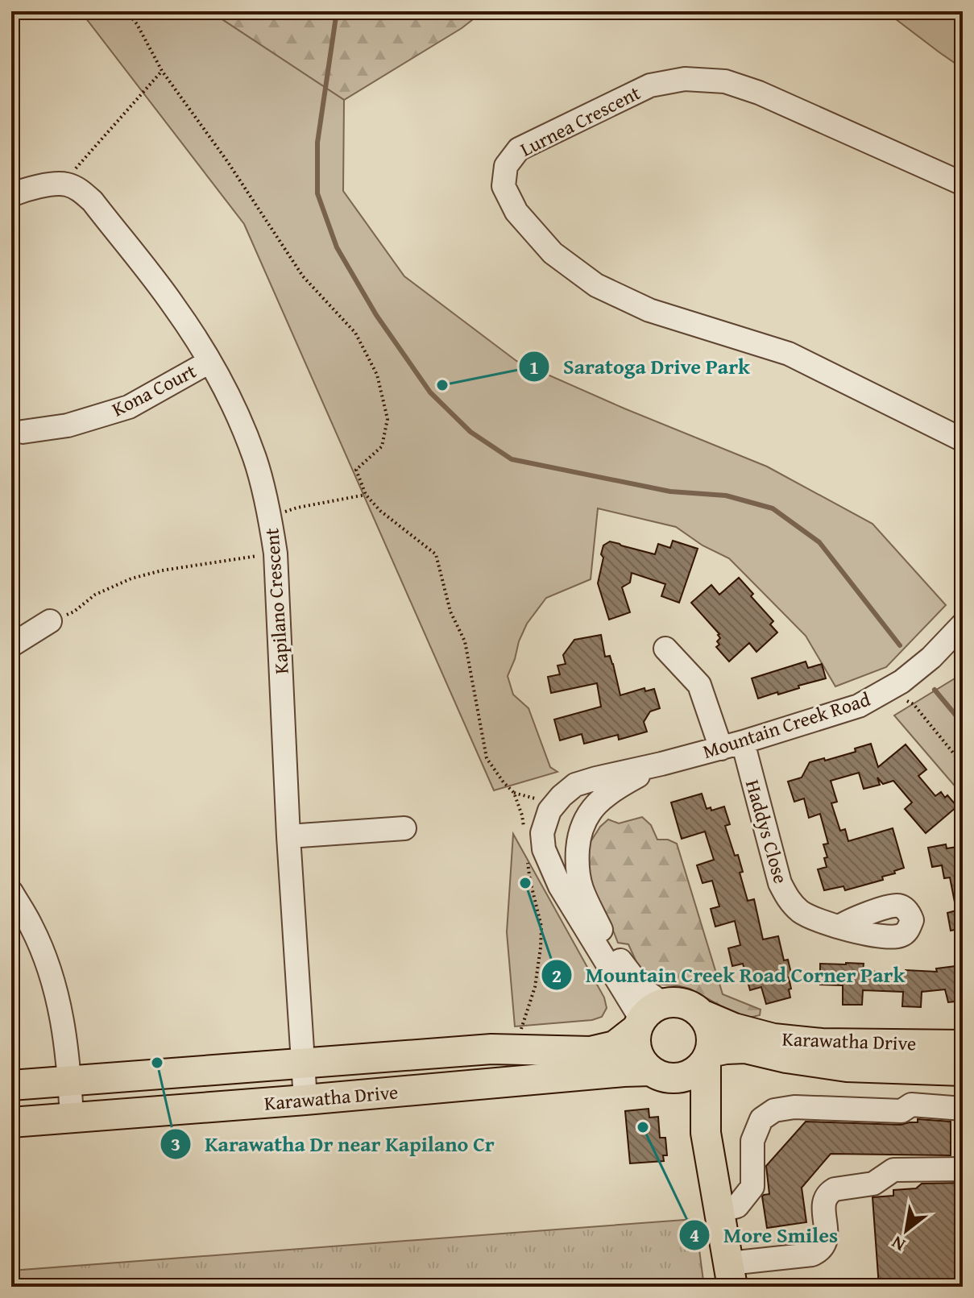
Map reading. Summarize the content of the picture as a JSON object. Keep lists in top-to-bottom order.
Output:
{
  "streets": {
    "main road": ["Karawatha Drive"],
    "street": [
      "Lurnea Crescent",
      "Kona Court",
      "Kapilano Crescent",
      "Mountain Creek Road",
      "Haddys Close"
    ]
  },
  "crossings": [
    ["Kona Court", "Kapilano Crescent"],
    ["Kapilano Crescent", "Karawatha Drive"],
    ["Mountain Creek Road", "Haddys Close"],
    ["Mountain Creek Road", "Karawatha Drive"]
  ],
  "places": [
    "Saratoga Drive Park",
    "Mountain Creek Road Corner Park",
    "Karawatha Dr near Kapilano Cr",
    "More Smiles"
  ],
  "north": "bottom left"
}
